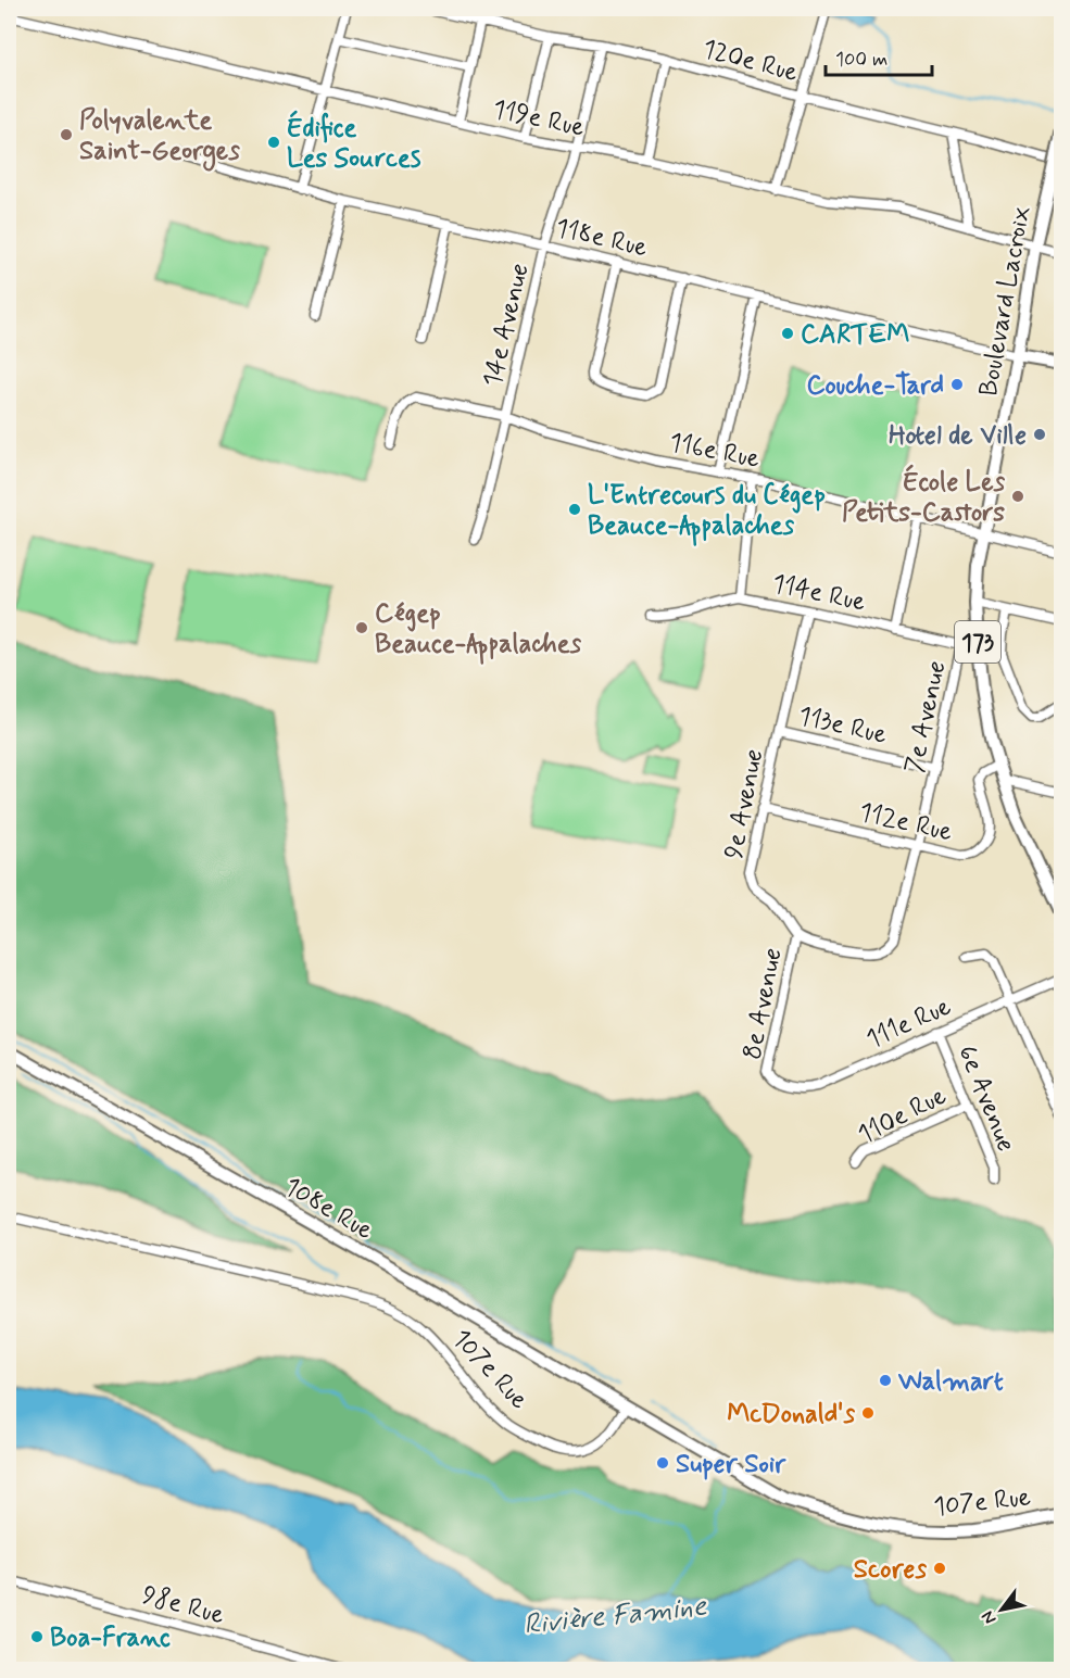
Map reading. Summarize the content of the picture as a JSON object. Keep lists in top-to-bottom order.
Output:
{
  "streets": {
    "main road": [
      "Boulevard Lacroix",
      "173",
      "108e Rue",
      "107e Rue"
    ],
    "street": [
      "120e Rue",
      "119e Rue",
      "118e Rue",
      "14e Avenue",
      "116e Rue",
      "114e Rue",
      "7e Avenue",
      "113e Rue",
      "9e Avenue",
      "112e Rue",
      "8e Avenue",
      "111e Rue",
      "6e Avenue",
      "110e Rue",
      "98e Rue"
    ]
  },
  "crossings": [
    ["120e Rue", "14e Avenue"],
    ["119e Rue", "Boulevard Lacroix"],
    ["119e Rue", "14e Avenue"],
    ["118e Rue", "Boulevard Lacroix"],
    ["118e Rue", "14e Avenue"],
    ["Boulevard Lacroix", "116e Rue"],
    ["Boulevard Lacroix", "114e Rue"],
    ["Boulevard Lacroix", "112e Rue"],
    ["14e Avenue", "116e Rue"],
    ["114e Rue", "7e Avenue"],
    ["114e Rue", "9e Avenue"],
    ["7e Avenue", "113e Rue"],
    ["7e Avenue", "9e Avenue"],
    ["7e Avenue", "112e Rue"],
    ["7e Avenue", "8e Avenue"],
    ["113e Rue", "9e Avenue"],
    ["9e Avenue", "112e Rue"],
    ["9e Avenue", "8e Avenue"],
    ["8e Avenue", "111e Rue"],
    ["111e Rue", "6e Avenue"],
    ["6e Avenue", "110e Rue"],
    ["108e Rue", "107e Rue"]
  ],
  "water": ["Rivière Famine"],
  "places": [
    "Polyvalente Saint-Georges",
    "Édifice Les Sources",
    "CARTEM",
    "Couche-Tard",
    "Hotel de Ville",
    "École Les Petits-Castors",
    "L'Entrecours du Cégep Beauce-Appalaches",
    "Cégep Beauce-Appalaches",
    "Walmart",
    "McDonald's",
    "Super Soir",
    "Scores",
    "Boa-Franc"
  ],
  "scale_bar": "100 m",
  "north": "bottom left"
}
